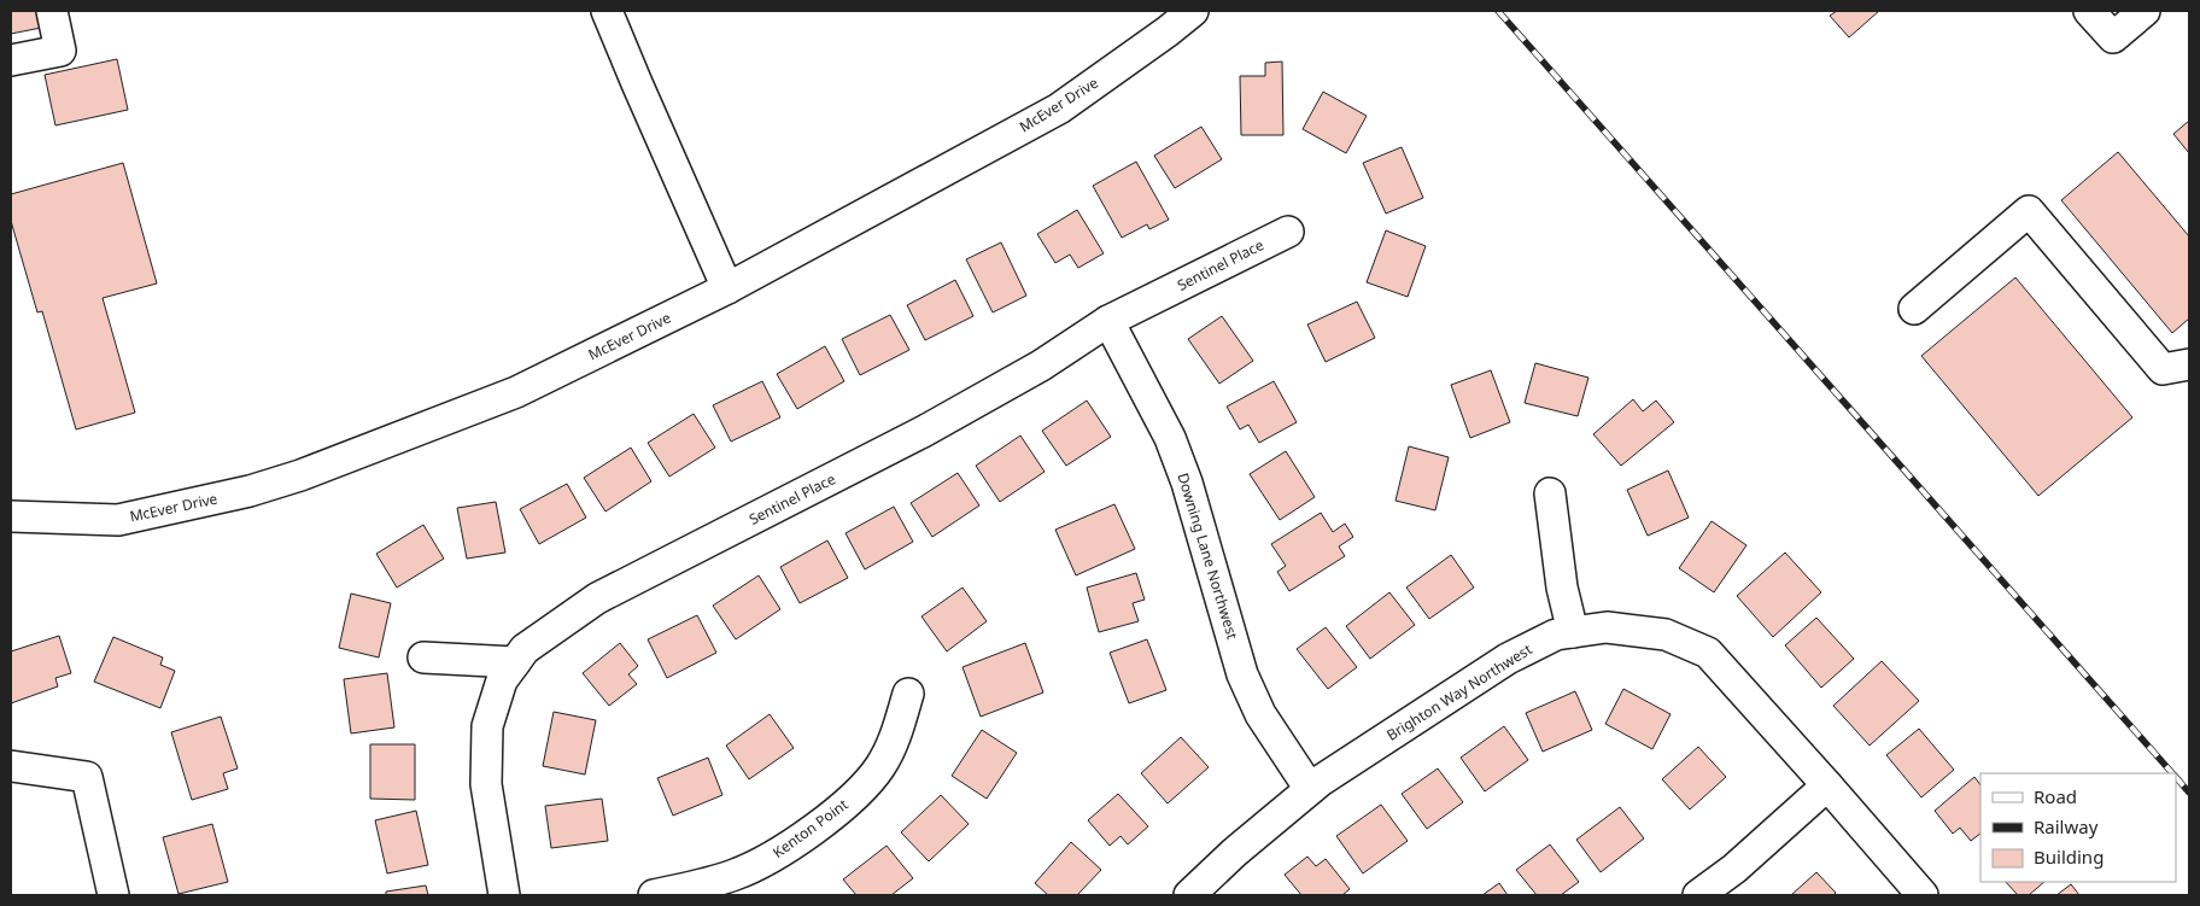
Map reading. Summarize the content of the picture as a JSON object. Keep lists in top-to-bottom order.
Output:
{
  "streets": {
    "street": [
      "McEver Drive",
      "Sentinel Place",
      "Downing Lane Northwest",
      "Brighton Way Northwest",
      "Kenton Point"
    ]
  },
  "crossings": [
    ["Sentinel Place", "Downing Lane Northwest"],
    ["Downing Lane Northwest", "Brighton Way Northwest"]
  ],
  "legend": ["Road", "Railway", "Building"]
}
